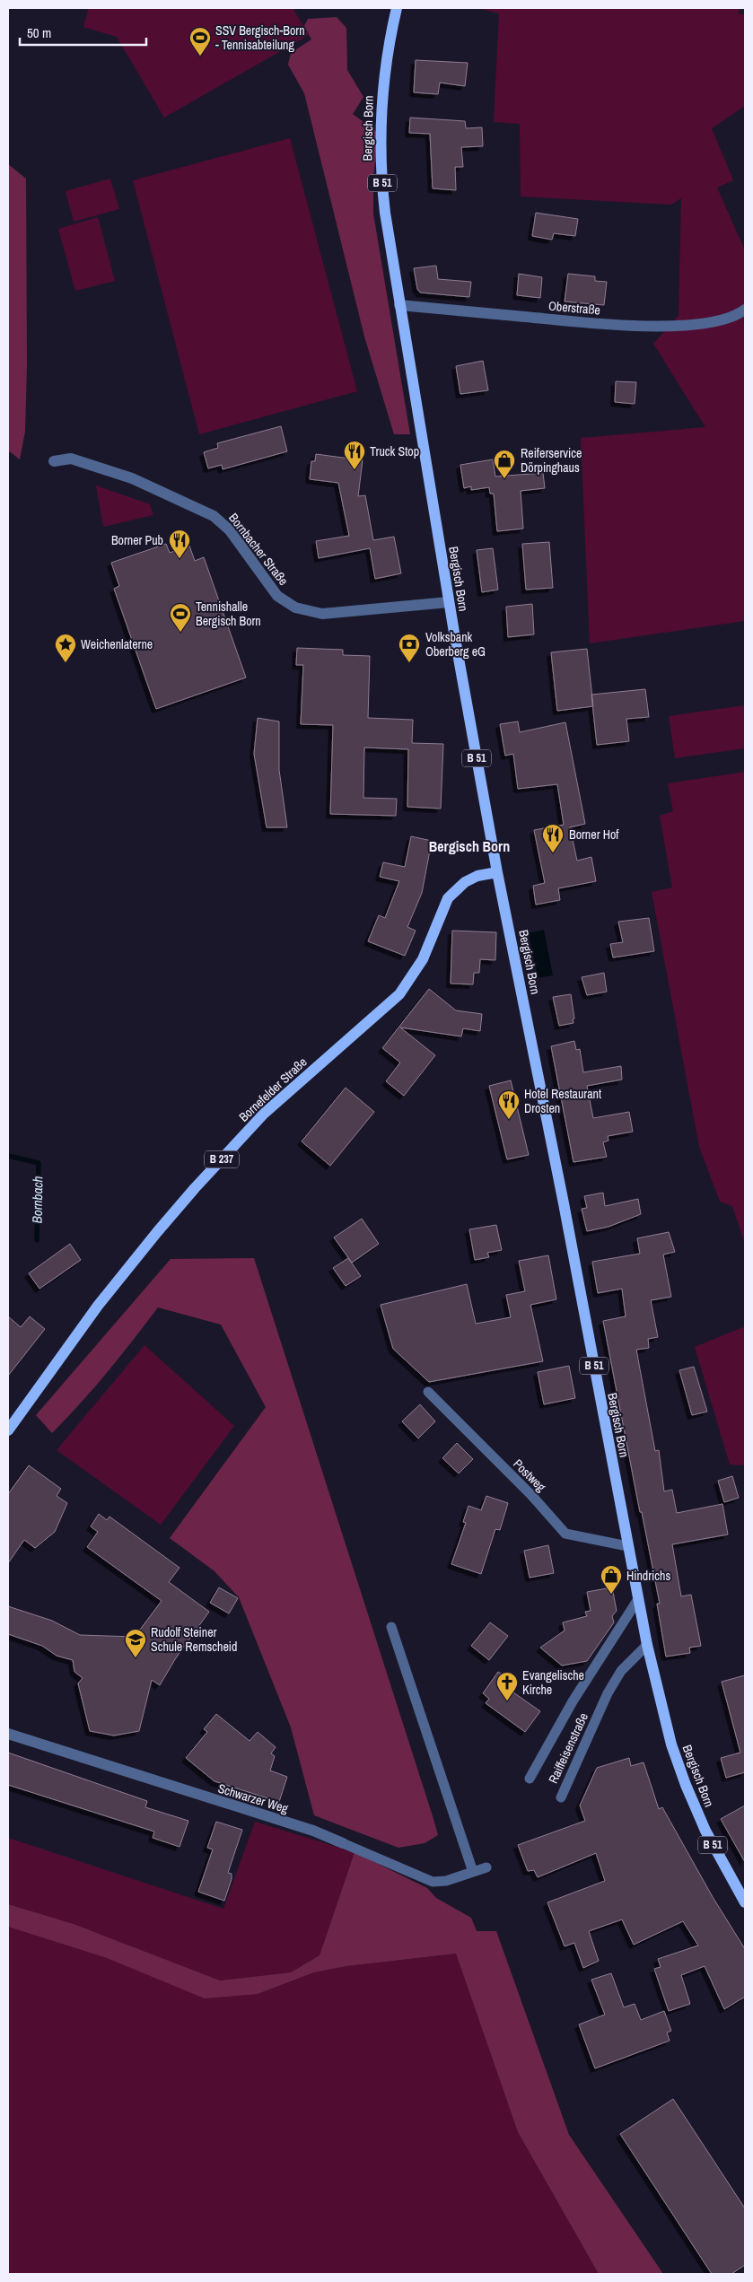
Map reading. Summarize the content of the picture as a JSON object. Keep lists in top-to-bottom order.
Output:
{
  "streets": {
    "main road": [
      "Bergisch Born",
      "B 51",
      "Bornefelder Straße",
      "B 237"
    ],
    "street": ["Oberstraße", "Bornbacher Straße", "Schwarzer Weg"],
    "lane": ["Postweg", "Raiffeisenstraße"]
  },
  "crossings": [
    ["Bergisch Born", "Oberstraße"],
    ["Bergisch Born", "Bornbacher Straße"],
    ["Bergisch Born", "Bornefelder Straße"],
    ["Bergisch Born", "Postweg"],
    ["Bergisch Born", "Raiffeisenstraße"]
  ],
  "districts": ["Bergisch Born"],
  "water": ["Bornbach"],
  "places": {
    "sports": ["SSV Bergisch-Born - Tennisabteilung", "Tennishalle Bergisch Born"],
    "restaurant": [
      "Truck Stop",
      "Borner Pub",
      "Borner Hof",
      "Hotel Restaurant Drosten"
    ],
    "shop": ["Reiferservice Dörpinghaus", "Hindrichs"],
    "place": ["Weichenlaterne"],
    "bank": ["Volksbank Oberberg eG"],
    "school or university": ["Rudolf Steiner Schule Remscheid"],
    "church": ["Evangelische Kirche"]
  },
  "scale_bar": "50 m"
}
